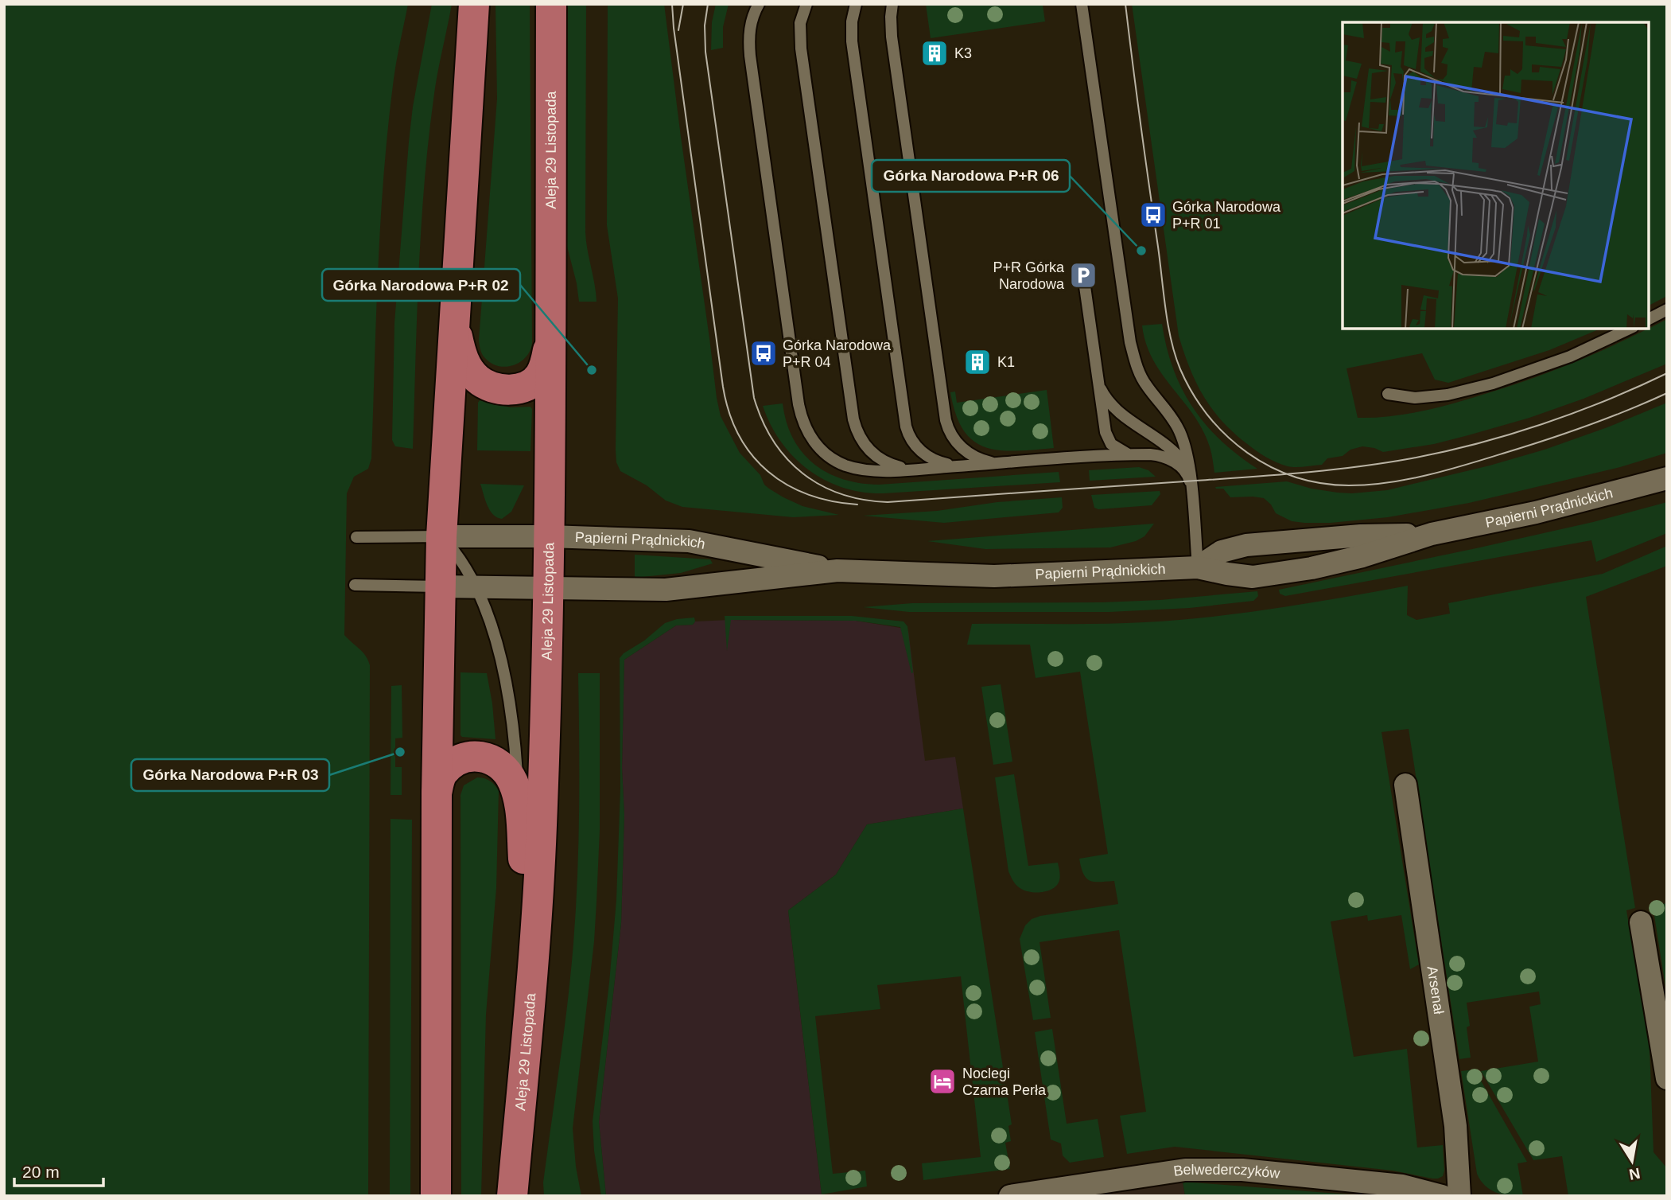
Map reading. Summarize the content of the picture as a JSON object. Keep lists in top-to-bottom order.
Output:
{
  "streets": {
    "main road": ["Aleja 29 Listopada"],
    "street": ["Papierni Prądnickich", "Arsenał", "Belwederczyków"]
  },
  "crossings": [
    ["Aleja 29 Listopada", "Papierni Prądnickich"]
  ],
  "places": {
    "building": ["K3", "K1"],
    "bus stop": ["Górka Narodowa P+R 01", "Górka Narodowa P+R 04"],
    "other": ["Górka Narodowa P+R 06", "Górka Narodowa P+R 02", "Górka Narodowa P+R 03"],
    "parking": ["P+R Górka Narodowa"],
    "hotel": ["Noclegi Czarna Perła"]
  },
  "scale_bar": "20 m",
  "north": "bottom"
}
